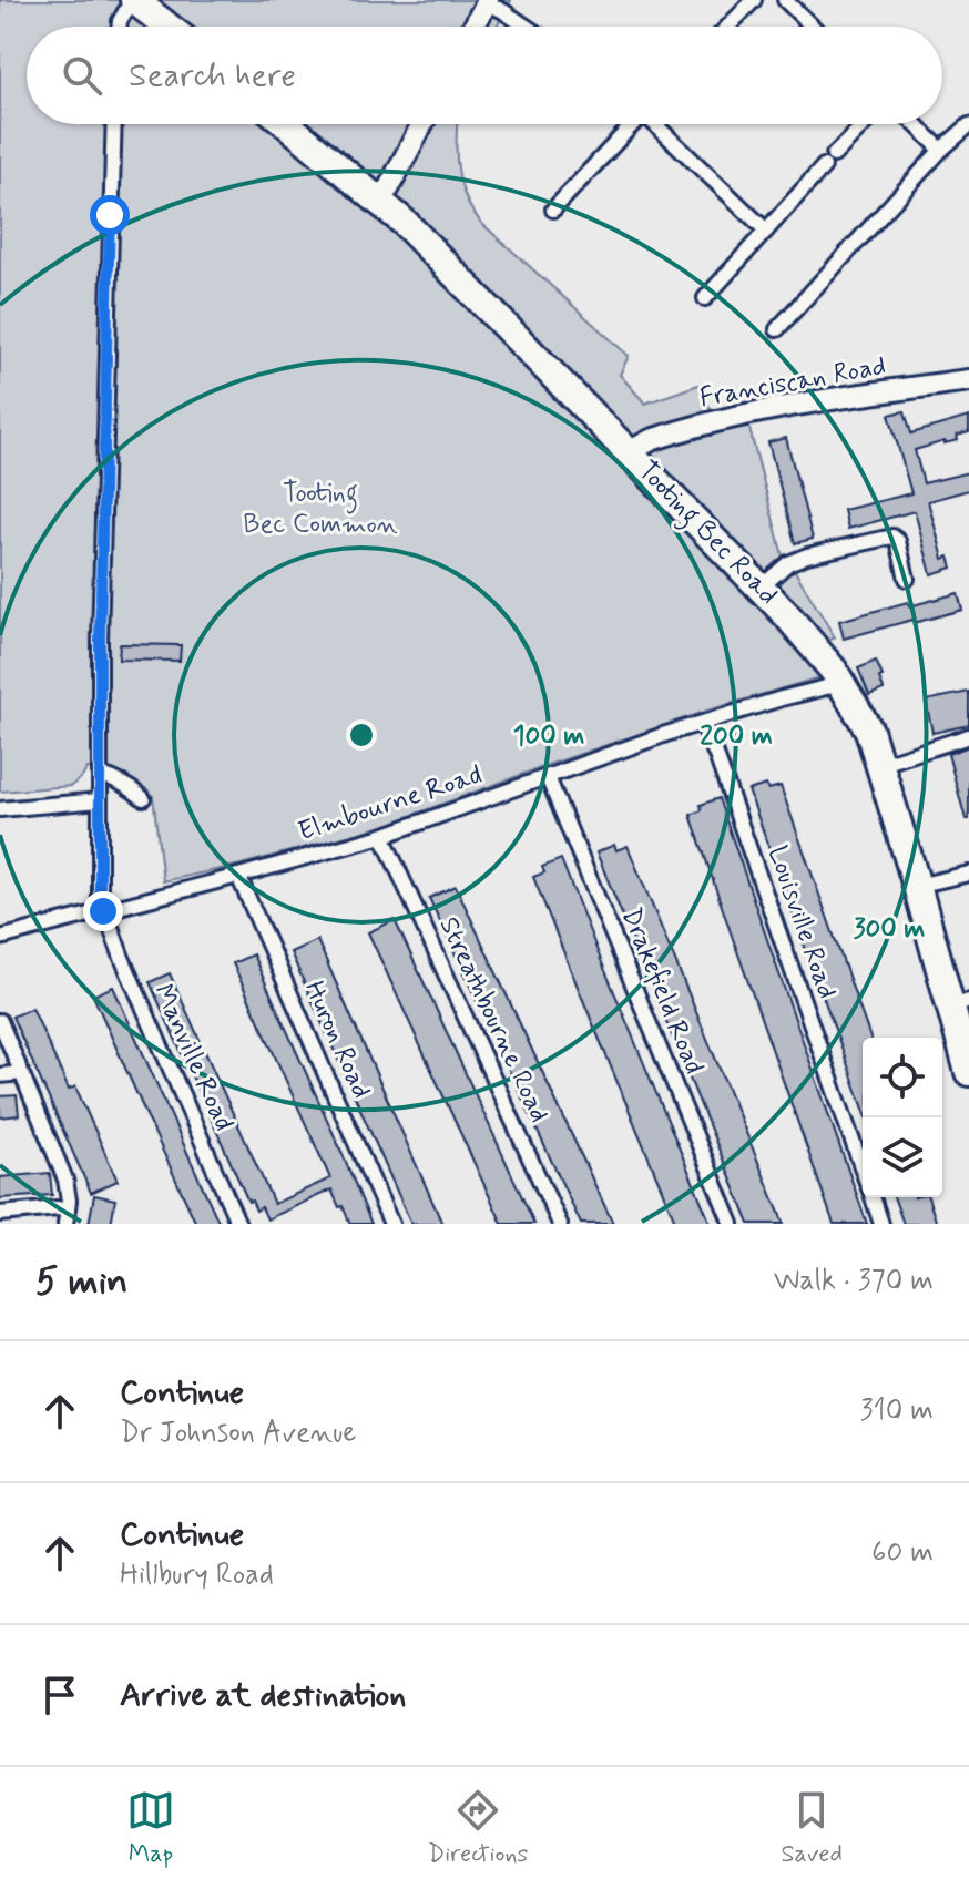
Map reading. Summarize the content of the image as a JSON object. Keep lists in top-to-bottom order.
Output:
{
  "streets": {
    "highway": ["Tooting Bec Road"],
    "street": [
      "Franciscan Road",
      "Elmbourne Road",
      "Louisville Road",
      "Drakefield Road",
      "Streathbourne Road",
      "Huron Road",
      "Manville Road"
    ]
  },
  "crossings": [
    ["Franciscan Road", "Tooting Bec Road"],
    ["Tooting Bec Road", "Elmbourne Road"],
    ["Elmbourne Road", "Louisville Road"],
    ["Elmbourne Road", "Drakefield Road"],
    ["Elmbourne Road", "Streathbourne Road"],
    ["Elmbourne Road", "Huron Road"],
    ["Elmbourne Road", "Manville Road"]
  ],
  "parks": ["Tooting Bec Common"],
  "page": {
    "search": "Search here",
    "heading": ["5 min", "Walk · 370 m"],
    "list": [
      ["Continue", "Dr Johnson Avenue", "310 m"],
      ["Continue", "Hillbury Road", "60 m"],
      "Arrive at destination"
    ],
    "nav": ["Map", "Directions", "Saved"]
  },
  "rings": ["100 m", "200 m", "300 m"]
}
